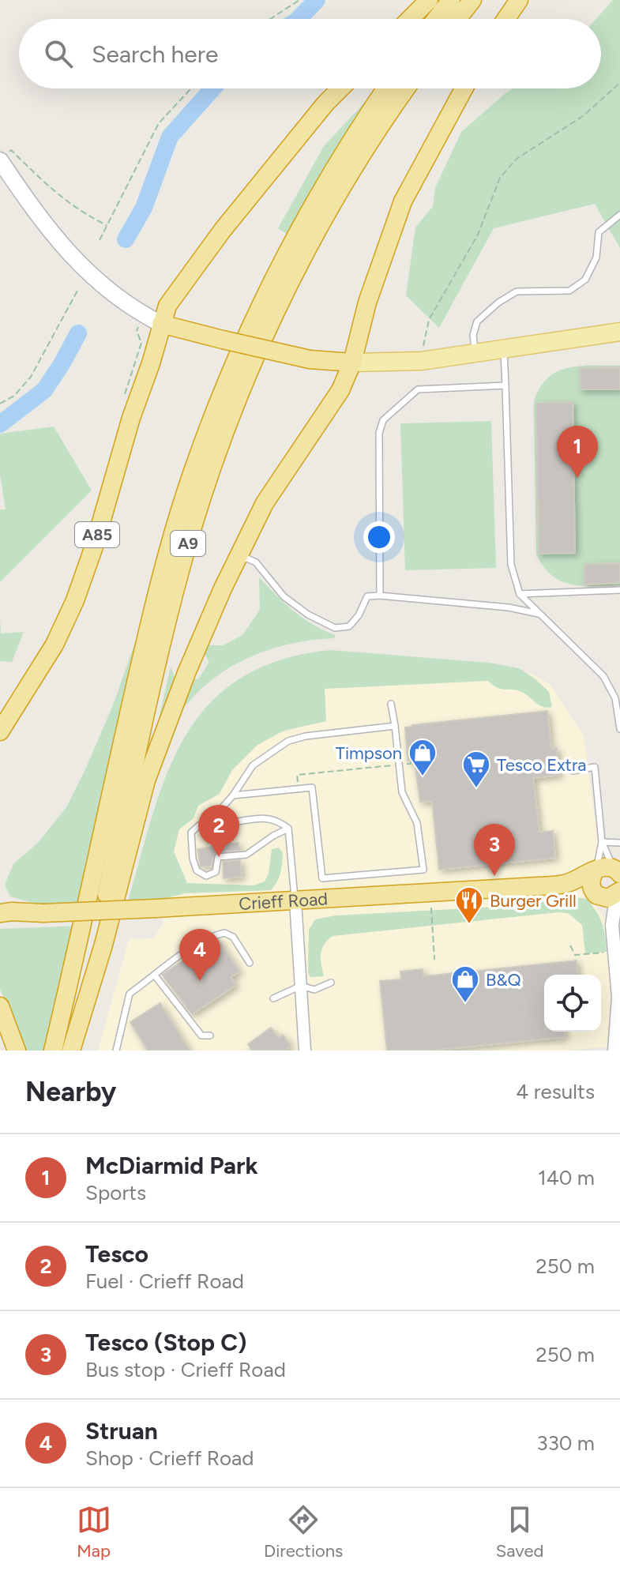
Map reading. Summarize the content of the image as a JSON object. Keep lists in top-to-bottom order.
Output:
{
  "streets": {
    "highway": ["A85", "A9", "Crieff Road"]
  },
  "places": {
    "shop": ["Timpson", "B&Q"],
    "supermarket": ["Tesco Extra"],
    "restaurant": ["Burger Grill"]
  },
  "page": {
    "search": "Search here",
    "pins": [
      "1",
      "2",
      "3",
      "4"
    ],
    "heading": ["Nearby", "4 results"],
    "list": [
      {
        "mark": "1",
        "name": "McDiarmid Park",
        "note": "Sports",
        "value": "140 m"
      },
      {
        "mark": "2",
        "name": "Tesco",
        "note": "Fuel · Crieff Road",
        "value": "250 m"
      },
      {
        "mark": "3",
        "name": "Tesco (Stop C)",
        "note": "Bus stop · Crieff Road",
        "value": "250 m"
      },
      {
        "mark": "4",
        "name": "Struan",
        "note": "Shop · Crieff Road",
        "value": "330 m"
      }
    ],
    "nav": ["Map", "Directions", "Saved"]
  }
}
